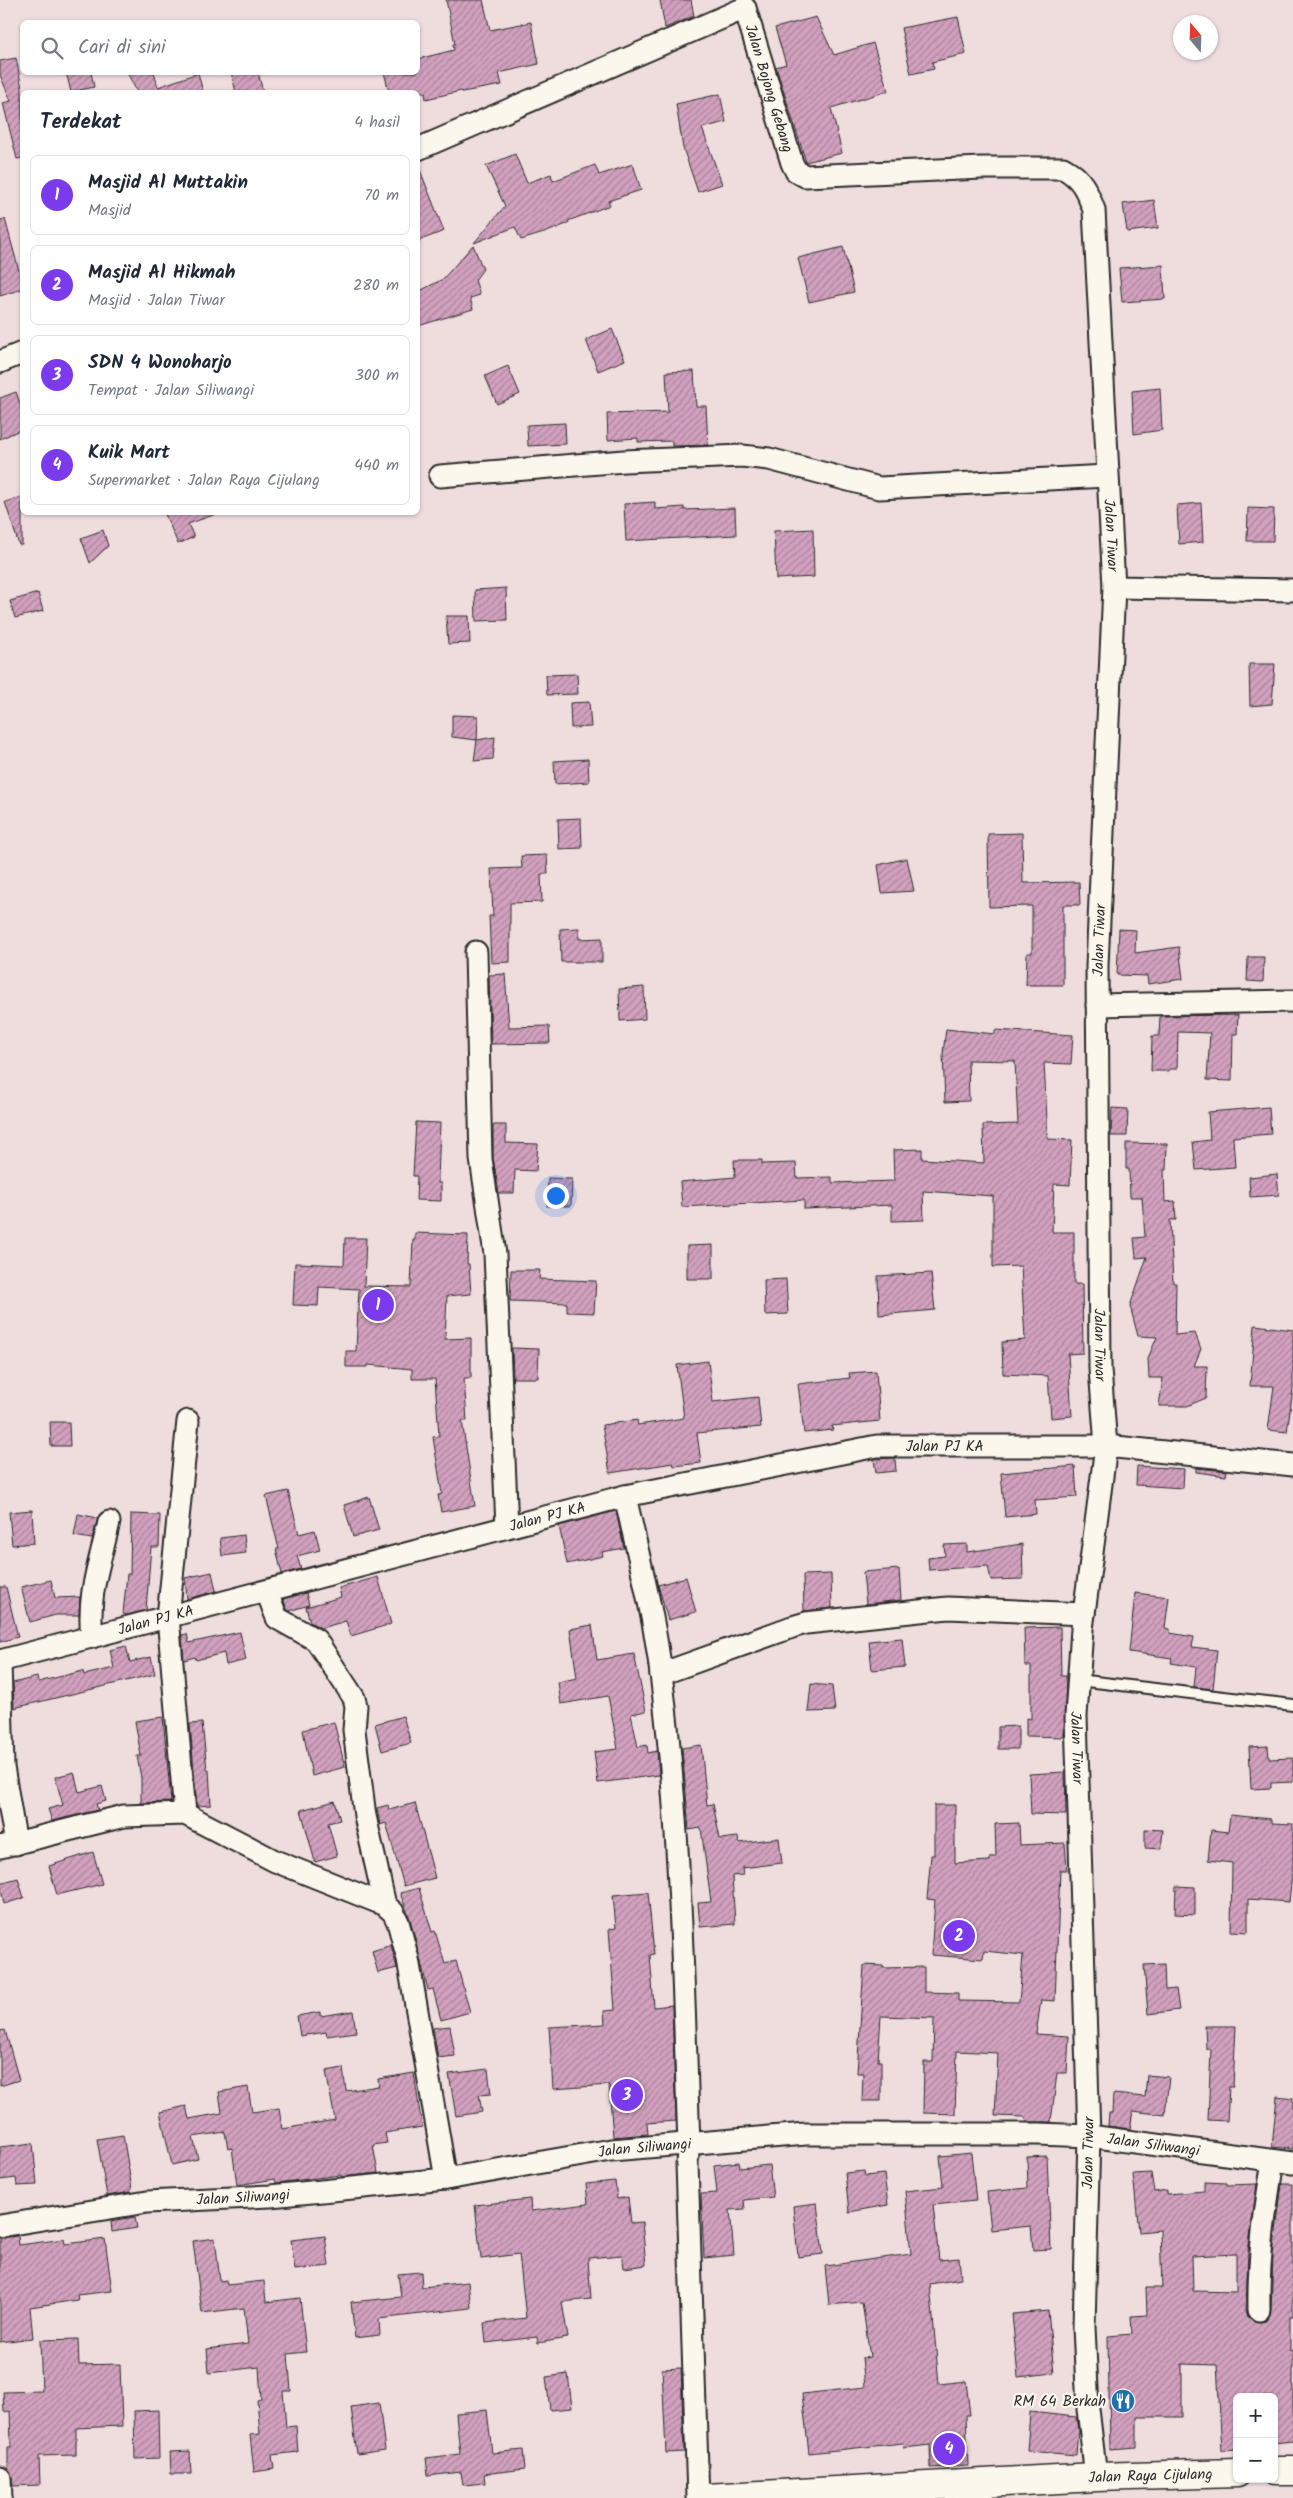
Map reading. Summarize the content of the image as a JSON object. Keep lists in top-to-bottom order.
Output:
{
  "streets": {
    "highway": ["Jalan Raya Cijulang"],
    "street": [
      "Jalan Bojong Gebang",
      "Jalan Tiwar",
      "Jalan PJ KA",
      "Jalan Siliwangi"
    ]
  },
  "crossings": [
    ["Jalan Bojong Gebang", "Jalan Tiwar"],
    ["Jalan Tiwar", "Jalan PJ KA"],
    ["Jalan Tiwar", "Jalan Siliwangi"],
    ["Jalan Tiwar", "Jalan Raya Cijulang"]
  ],
  "places": {
    "restaurant": ["RM 64 Berkah"]
  },
  "north": "top",
  "page": {
    "search": "Cari di sini",
    "heading": ["Terdekat", "4 hasil"],
    "list": [
      {
        "mark": "1",
        "name": "Masjid Al Muttakin",
        "note": "Masjid",
        "value": "70 m"
      },
      {
        "mark": "2",
        "name": "Masjid Al Hikmah",
        "note": "Masjid · Jalan Tiwar",
        "value": "280 m"
      },
      {
        "mark": "3",
        "name": "SDN 4 Wonoharjo",
        "note": "Tempat · Jalan Siliwangi",
        "value": "300 m"
      },
      {
        "mark": "4",
        "name": "Kuik Mart",
        "note": "Supermarket · Jalan Raya Cijulang",
        "value": "440 m"
      }
    ],
    "pins": [
      "1",
      "2",
      "3",
      "4"
    ],
    "map_buttons": ["+", "−"]
  }
}
